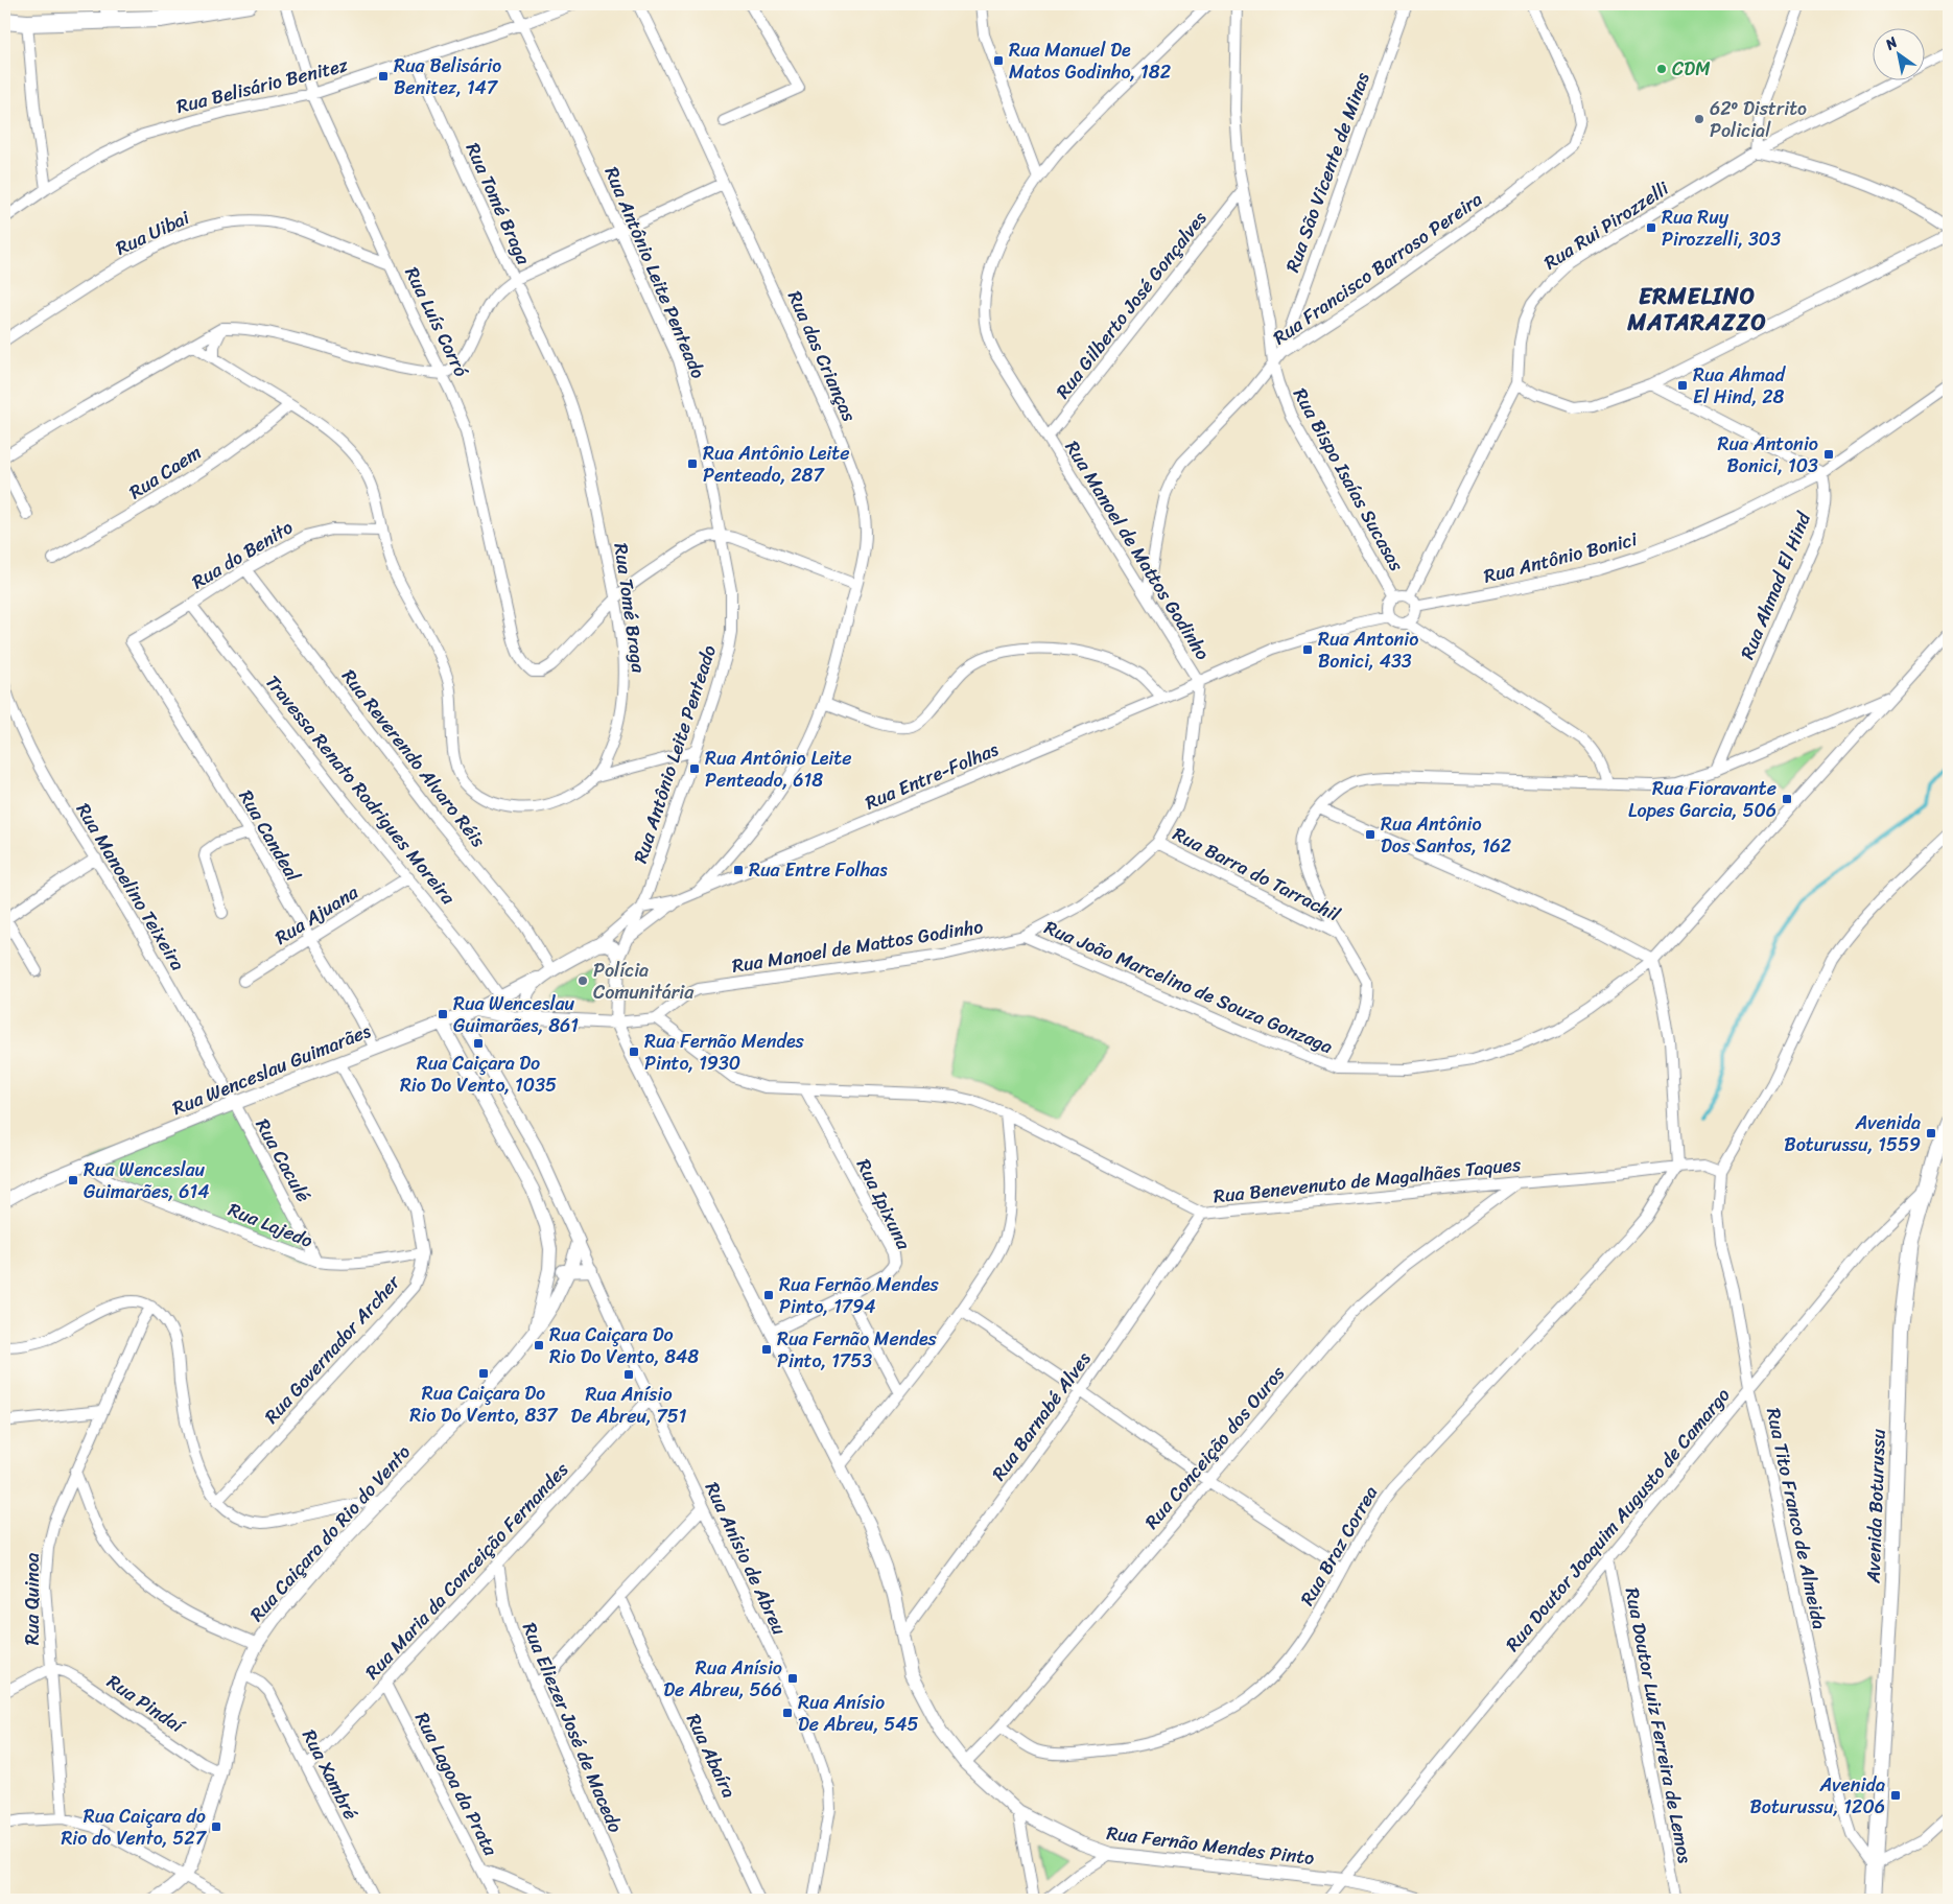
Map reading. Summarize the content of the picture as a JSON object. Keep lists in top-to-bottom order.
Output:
{
  "streets": {
    "main road": ["Avenida Boturussu"],
    "street": [
      "Rua Belisário Benitez",
      "Rua São Vicente de Minas",
      "Rua Tomé Braga",
      "Rua Rui Pirozzelli",
      "Rua Uibai",
      "Rua Francisco Barroso Pereira",
      "Rua Antônio Leite Penteado",
      "Rua Gilberto José Gonçalves",
      "Rua Luís Corró",
      "Rua das Crianças",
      "Rua Caem",
      "Rua Bispo Isaías Sucasas",
      "Rua Manoel de Mattos Godinho",
      "Rua do Benito",
      "Rua Antônio Bonici",
      "Rua Ahmad El Hind",
      "Rua Reverendo Alvaro Réis",
      "Rua Entre-Folhas",
      "Travessa Renato Rodrigues Moreira",
      "Rua Candeal",
      "Rua Barra do Tarrachil",
      "Rua Manoelino Teixeira",
      "Rua Ajuana",
      "Rua João Marcelino de Souza Gonzaga",
      "Rua Wenceslau Guimarães",
      "Rua Caculé",
      "Rua Benevenuto de Magalhães Taques",
      "Rua Ipixuna",
      "Rua Lajedo",
      "Rua Governador Archer",
      "Rua Barnabé Alves",
      "Rua Conceição dos Ouros",
      "Rua Tito Franco de Almeida",
      "Rua Doutor Joaquim Augusto de Camargo",
      "Rua Caiçara do Rio do Vento",
      "Rua Braz Correa",
      "Rua Anísio de Abreu",
      "Rua Maria da Conceição Fernandes",
      "Rua Quinoa",
      "Rua Pindaí",
      "Rua Doutor Luiz Ferreira de Lemos",
      "Rua Eliezer José de Macedo",
      "Rua Abaíra",
      "Rua Xambré",
      "Rua Lagoa da Prata",
      "Rua Fernão Mendes Pinto"
    ]
  },
  "crossings": [
    ["Rua Belisário Benitez", "Rua Tomé Braga"],
    ["Rua Belisário Benitez", "Rua Antônio Leite Penteado"],
    ["Rua Belisário Benitez", "Rua Luís Corró"],
    ["Rua São Vicente de Minas", "Rua Francisco Barroso Pereira"],
    ["Rua Tomé Braga", "Rua Luís Corró"],
    ["Rua Tomé Braga", "Rua Caem"],
    ["Rua Tomé Braga", "Rua do Benito"],
    ["Rua Uibai", "Rua Luís Corró"],
    ["Rua Francisco Barroso Pereira", "Rua Bispo Isaías Sucasas"],
    ["Rua Francisco Barroso Pereira", "Rua Manoel de Mattos Godinho"],
    ["Rua Antônio Leite Penteado", "Rua Entre-Folhas"],
    ["Rua Gilberto José Gonçalves", "Rua Bispo Isaías Sucasas"],
    ["Rua Gilberto José Gonçalves", "Rua Manoel de Mattos Godinho"],
    ["Rua das Crianças", "Rua Entre-Folhas"],
    ["Rua Bispo Isaías Sucasas", "Rua Antônio Bonici"],
    ["Rua Manoel de Mattos Godinho", "Rua Entre-Folhas"],
    ["Rua Manoel de Mattos Godinho", "Rua Barra do Tarrachil"],
    ["Rua Manoel de Mattos Godinho", "Rua João Marcelino de Souza Gonzaga"],
    ["Rua Manoel de Mattos Godinho", "Rua Benevenuto de Magalhães Taques"],
    ["Rua do Benito", "Rua Reverendo Alvaro Réis"],
    ["Rua do Benito", "Travessa Renato Rodrigues Moreira"],
    ["Rua do Benito", "Rua Candeal"],
    ["Rua Antônio Bonici", "Rua Ahmad El Hind"],
    ["Rua Reverendo Alvaro Réis", "Rua Wenceslau Guimarães"],
    ["Travessa Renato Rodrigues Moreira", "Rua Ajuana"],
    ["Travessa Renato Rodrigues Moreira", "Rua Wenceslau Guimarães"],
    ["Rua Candeal", "Rua Ajuana"],
    ["Rua Candeal", "Rua Wenceslau Guimarães"],
    ["Rua Manoelino Teixeira", "Rua Wenceslau Guimarães"],
    ["Rua Manoelino Teixeira", "Rua Caculé"],
    ["Rua Wenceslau Guimarães", "Rua Caculé"],
    ["Rua Wenceslau Guimarães", "Rua Lajedo"],
    ["Rua Wenceslau Guimarães", "Rua Governador Archer"],
    ["Rua Wenceslau Guimarães", "Rua Caiçara do Rio do Vento"],
    ["Rua Caculé", "Rua Lajedo"],
    ["Rua Benevenuto de Magalhães Taques", "Rua Ipixuna"],
    ["Rua Benevenuto de Magalhães Taques", "Rua Barnabé Alves"],
    ["Rua Benevenuto de Magalhães Taques", "Rua Conceição dos Ouros"],
    ["Rua Benevenuto de Magalhães Taques", "Rua Tito Franco de Almeida"],
    ["Rua Benevenuto de Magalhães Taques", "Rua Braz Correa"],
    ["Rua Ipixuna", "Rua Fernão Mendes Pinto"],
    ["Rua Lajedo", "Rua Governador Archer"],
    ["Rua Barnabé Alves", "Rua Fernão Mendes Pinto"],
    ["Rua Conceição dos Ouros", "Rua Braz Correa"],
    ["Rua Conceição dos Ouros", "Rua Fernão Mendes Pinto"],
    ["Avenida Boturussu", "Rua Tito Franco de Almeida"],
    ["Avenida Boturussu", "Rua Doutor Joaquim Augusto de Camargo"],
    ["Rua Tito Franco de Almeida", "Rua Doutor Joaquim Augusto de Camargo"],
    ["Rua Doutor Joaquim Augusto de Camargo", "Rua Doutor Luiz Ferreira de Lemos"],
    ["Rua Doutor Joaquim Augusto de Camargo", "Rua Fernão Mendes Pinto"],
    ["Rua Caiçara do Rio do Vento", "Rua Anísio de Abreu"],
    ["Rua Caiçara do Rio do Vento", "Rua Pindaí"],
    ["Rua Caiçara do Rio do Vento", "Rua Xambré"],
    ["Rua Anísio de Abreu", "Rua Maria da Conceição Fernandes"],
    ["Rua Maria da Conceição Fernandes", "Rua Eliezer José de Macedo"],
    ["Rua Maria da Conceição Fernandes", "Rua Xambré"],
    ["Rua Maria da Conceição Fernandes", "Rua Lagoa da Prata"],
    ["Rua Quinoa", "Rua Pindaí"]
  ],
  "districts": ["ERMELINO MATARAZZO"],
  "places": {
    "transit": [
      "Rua Manuel De Matos Godinho, 182",
      "Rua Belisário Benitez, 147",
      "Rua Ruy Pirozzelli, 303",
      "Rua Ahmad El Hind, 28",
      "Rua Antonio Bonici, 103",
      "Rua Antônio Leite Penteado, 287",
      "Rua Antonio Bonici, 433",
      "Rua Antônio Leite Penteado, 618",
      "Rua Fioravante Lopes Garcia, 506",
      "Rua Antônio Dos Santos, 162",
      "Rua Entre Folhas",
      "Rua Wenceslau Guimarães, 861",
      "Rua Caiçara Do Rio Do Vento, 1035",
      "Rua Fernão Mendes Pinto, 1930",
      "Avenida Boturussu, 1559",
      "Rua Wenceslau Guimarães, 614",
      "Rua Fernão Mendes Pinto, 1794",
      "Rua Caiçara Do Rio Do Vento, 848",
      "Rua Fernão Mendes Pinto, 1753",
      "Rua Caiçara Do Rio Do Vento, 837",
      "Rua Anísio De Abreu, 751",
      "Rua Anísio De Abreu, 566",
      "Rua Anísio De Abreu, 545",
      "Avenida Boturussu, 1206",
      "Rua Caiçara do Rio do Vento, 527"
    ],
    "other": ["CDM", "62º Distrito Policial", "Polícia Comunitária"]
  },
  "north": "top left"
}
